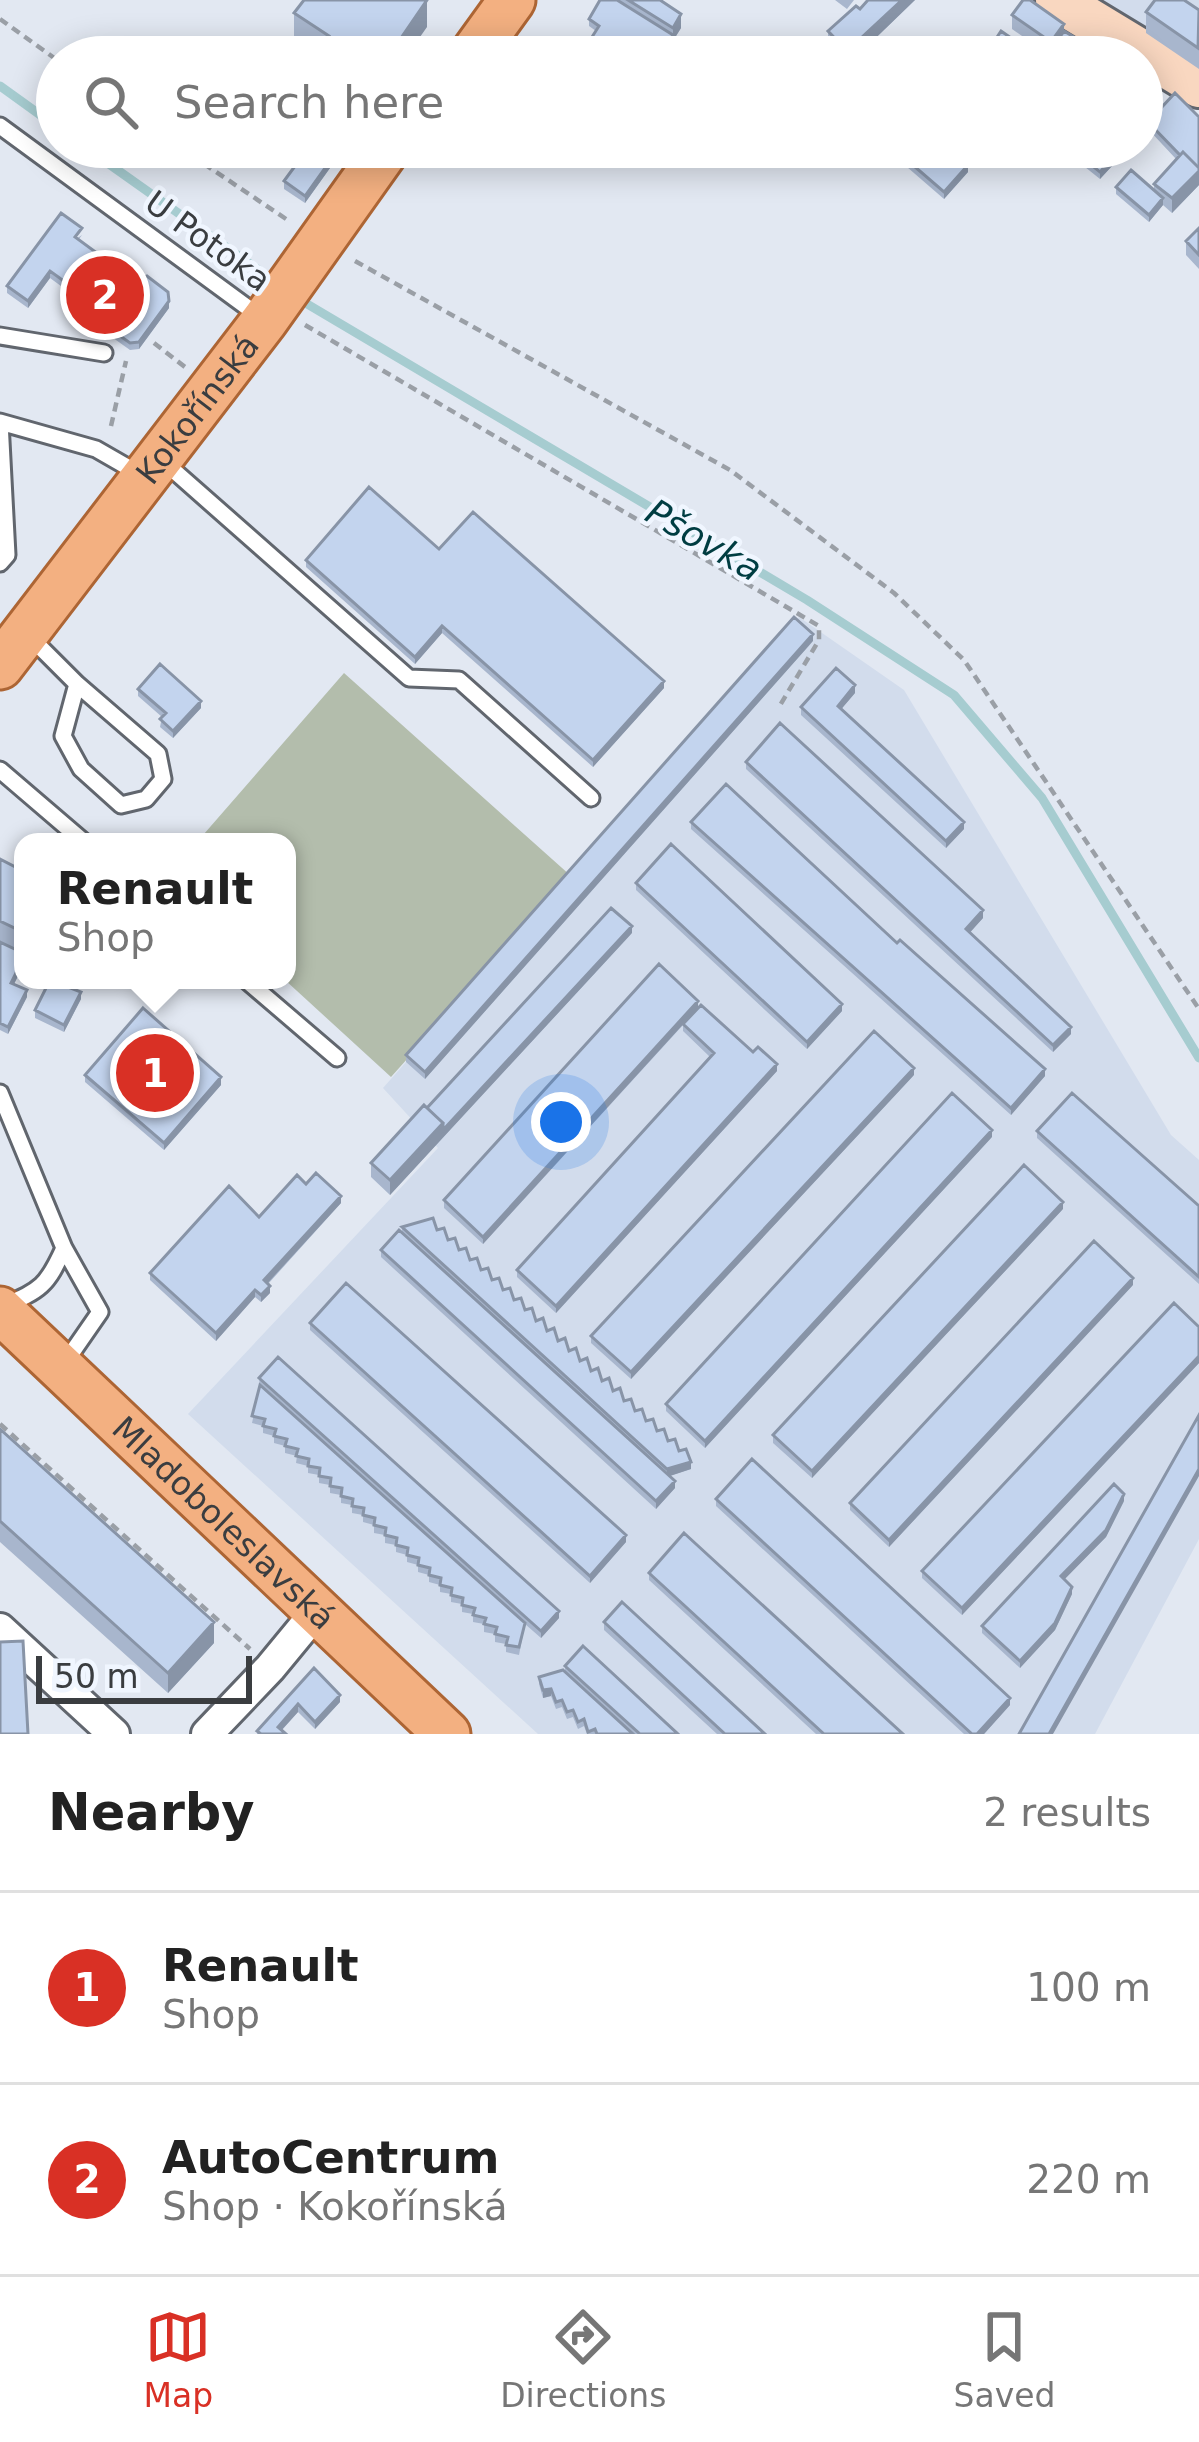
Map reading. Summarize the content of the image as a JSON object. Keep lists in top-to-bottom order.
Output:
{
  "streets": {
    "main road": ["Kokořínská", "Mladoboleslavská"],
    "lane": ["U Potoka"]
  },
  "crossings": [
    ["U Potoka", "Kokořínská"]
  ],
  "water": ["Pšovka"],
  "scale_bar": "50 m",
  "page": {
    "search": "Search here",
    "pins": ["2", "1"],
    "popup": ["Renault", "Shop"],
    "scale": "50 m",
    "heading": ["Nearby", "2 results"],
    "list": [
      {
        "mark": "1",
        "name": "Renault",
        "note": "Shop",
        "value": "100 m"
      },
      {
        "mark": "2",
        "name": "AutoCentrum",
        "note": "Shop · Kokořínská",
        "value": "220 m"
      }
    ],
    "nav": ["Map", "Directions", "Saved"]
  }
}
